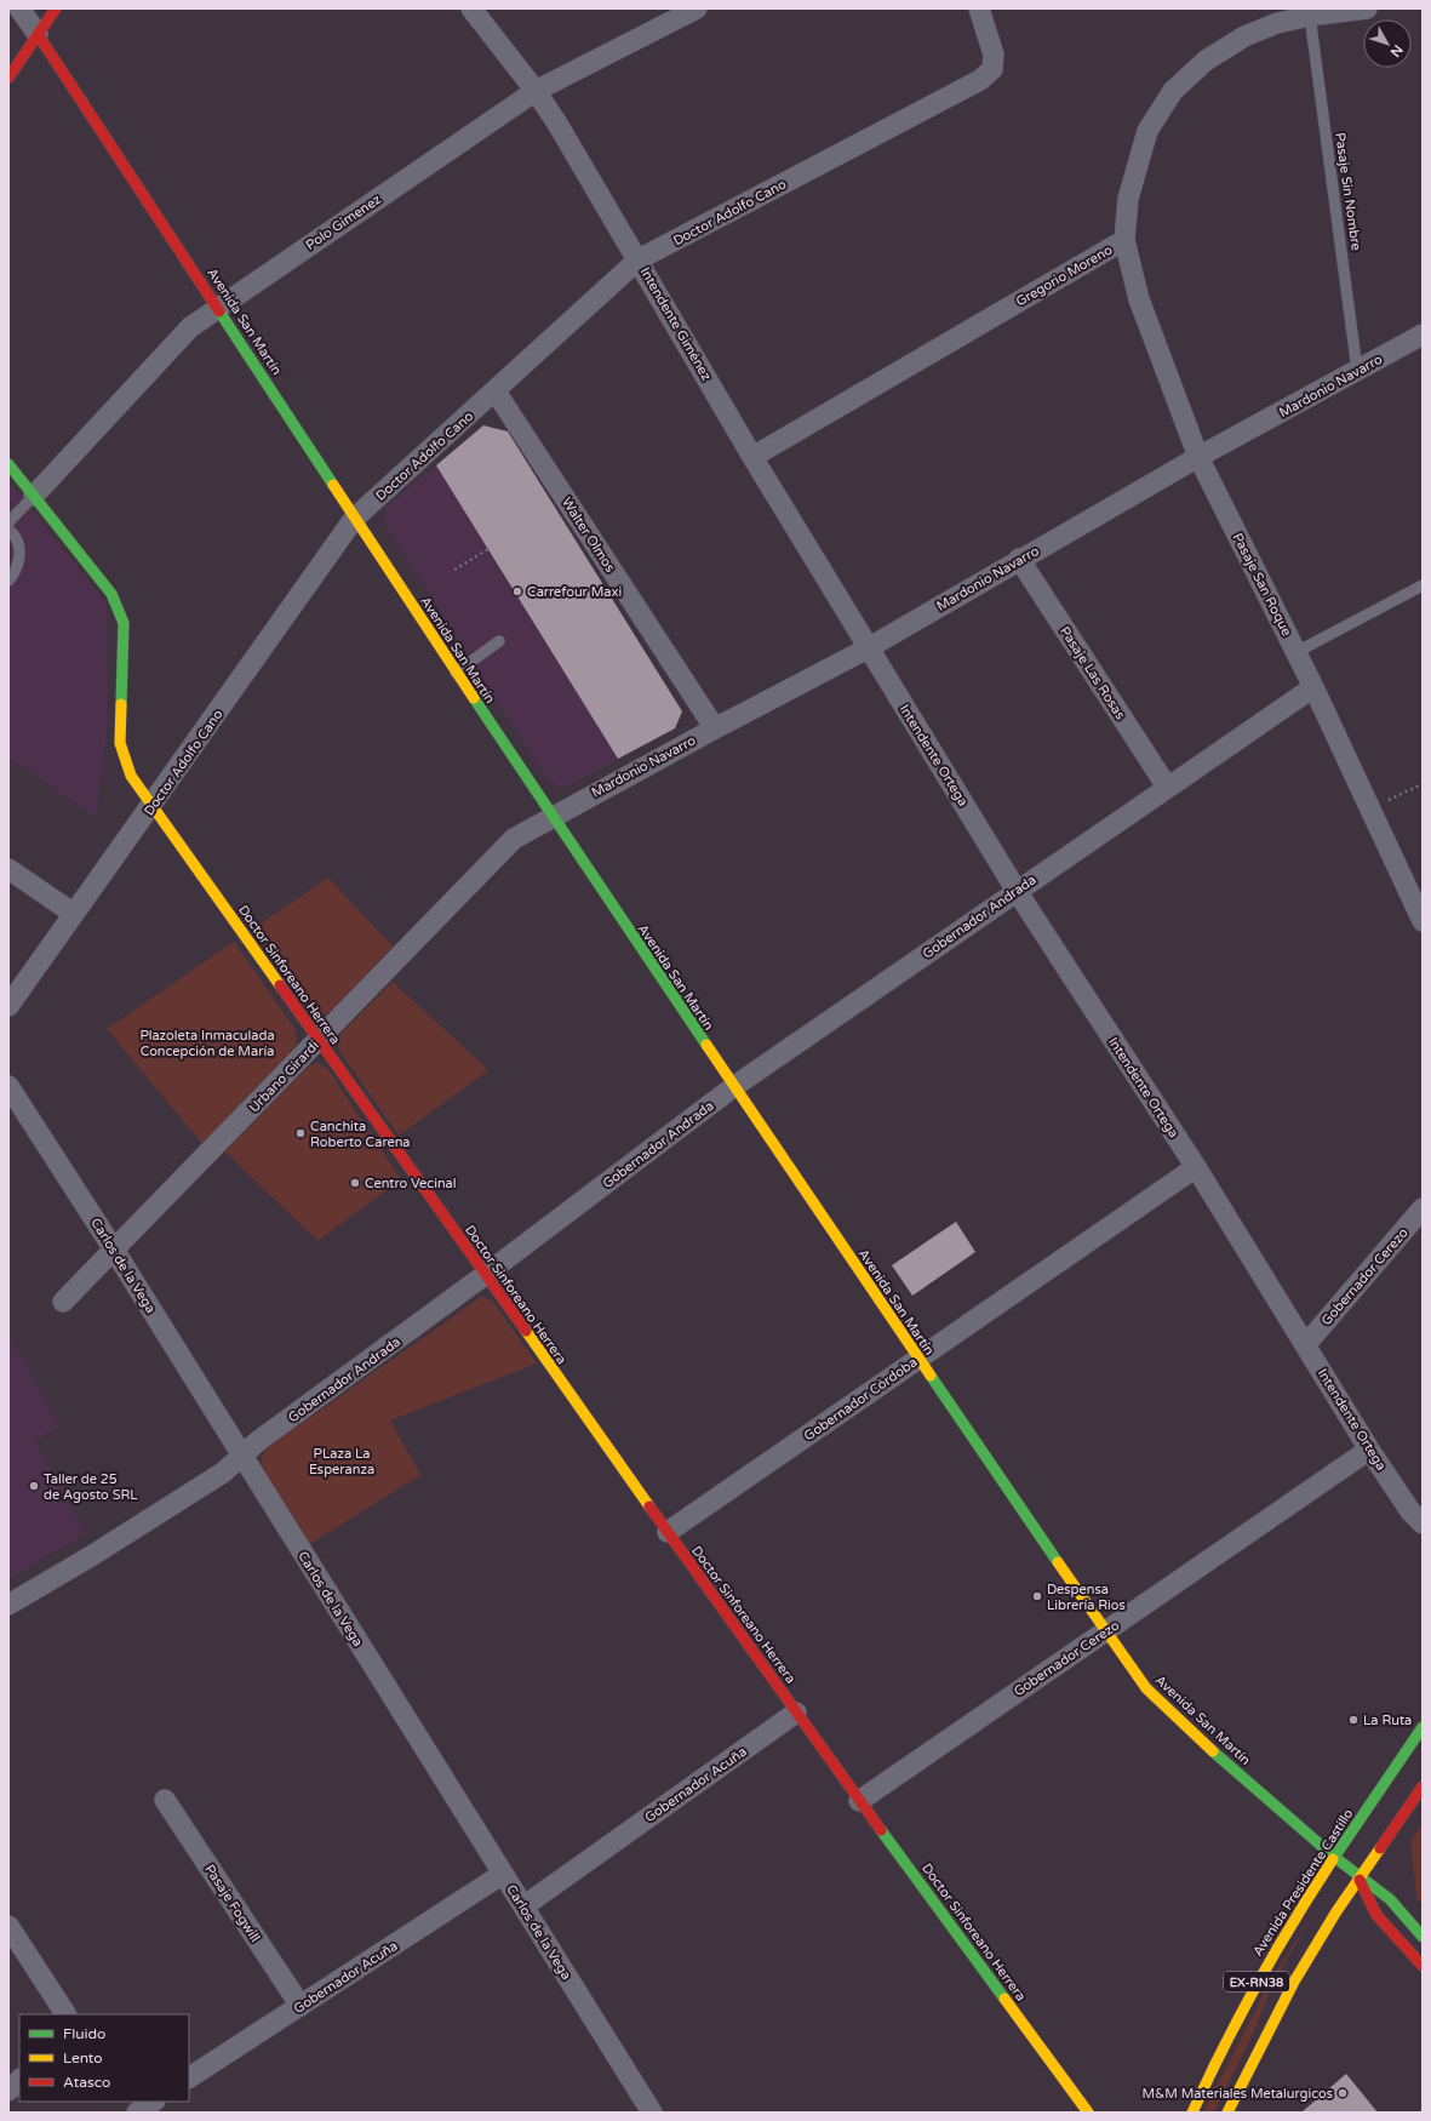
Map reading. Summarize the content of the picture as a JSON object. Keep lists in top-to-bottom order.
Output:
{
  "streets": {
    "main road": [
      "Avenida San Martín",
      "Doctor Sinforeano Herrera",
      "Avenida Presidente Castillo",
      "EX-RN38"
    ],
    "street": [
      "Doctor Adolfo Cano",
      "Polo Gimenez",
      "Gregorio Moreno",
      "Intendente Giménez",
      "Mardonio Navarro",
      "Walter Olmos",
      "Pasaje San Roque",
      "Pasaje Las Rosas",
      "Intendente Ortega",
      "Gobernador Andrada",
      "Urbano Girardi",
      "Carlos de la Vega",
      "Gobernador Cerezo",
      "Gobernador Córdoba",
      "Gobernador Acuña",
      "Pasaje Fogwill"
    ],
    "lane": ["Pasaje Sin Nombre"]
  },
  "crossings": [
    ["Pasaje Sin Nombre", "Gregorio Moreno"],
    ["Pasaje Sin Nombre", "Mardonio Navarro"],
    ["Doctor Adolfo Cano", "Avenida San Martín"],
    ["Doctor Adolfo Cano", "Intendente Giménez"],
    ["Doctor Adolfo Cano", "Walter Olmos"],
    ["Doctor Adolfo Cano", "Doctor Sinforeano Herrera"],
    ["Polo Gimenez", "Avenida San Martín"],
    ["Polo Gimenez", "Intendente Giménez"],
    ["Polo Gimenez", "Doctor Sinforeano Herrera"],
    ["Gregorio Moreno", "Intendente Giménez"],
    ["Gregorio Moreno", "Pasaje San Roque"],
    ["Avenida San Martín", "Mardonio Navarro"],
    ["Avenida San Martín", "Gobernador Andrada"],
    ["Avenida San Martín", "Urbano Girardi"],
    ["Avenida San Martín", "Gobernador Cerezo"],
    ["Avenida San Martín", "Gobernador Córdoba"],
    ["Avenida San Martín", "Avenida Presidente Castillo"],
    ["Avenida San Martín", "EX-RN38"],
    ["Intendente Giménez", "Mardonio Navarro"],
    ["Intendente Giménez", "Intendente Ortega"],
    ["Mardonio Navarro", "Walter Olmos"],
    ["Mardonio Navarro", "Pasaje San Roque"],
    ["Mardonio Navarro", "Pasaje Las Rosas"],
    ["Mardonio Navarro", "Intendente Ortega"],
    ["Mardonio Navarro", "Urbano Girardi"],
    ["Pasaje San Roque", "Gobernador Andrada"],
    ["Pasaje Las Rosas", "Gobernador Andrada"],
    ["Intendente Ortega", "Gobernador Andrada"],
    ["Intendente Ortega", "Gobernador Cerezo"],
    ["Intendente Ortega", "Gobernador Córdoba"],
    ["Gobernador Andrada", "Doctor Sinforeano Herrera"],
    ["Gobernador Andrada", "Carlos de la Vega"],
    ["Doctor Sinforeano Herrera", "Urbano Girardi"],
    ["Doctor Sinforeano Herrera", "Gobernador Cerezo"],
    ["Doctor Sinforeano Herrera", "Gobernador Córdoba"],
    ["Doctor Sinforeano Herrera", "Gobernador Acuña"],
    ["Urbano Girardi", "Carlos de la Vega"],
    ["Carlos de la Vega", "Gobernador Acuña"],
    ["Gobernador Acuña", "Pasaje Fogwill"]
  ],
  "parks": ["Plazoleta Inmaculada Concepción de María", "PLaza La Esperanza"],
  "places": [
    "Carrefour Maxi",
    "Canchita Roberto Carena",
    "Centro Vecinal",
    "Taller de 25 de Agosto SRL",
    "Despensa Librería Rios",
    "La Ruta",
    "M&M Materiales Metalurgicos"
  ],
  "legend": ["Fluido", "Lento", "Atasco"],
  "north": "bottom right"
}
